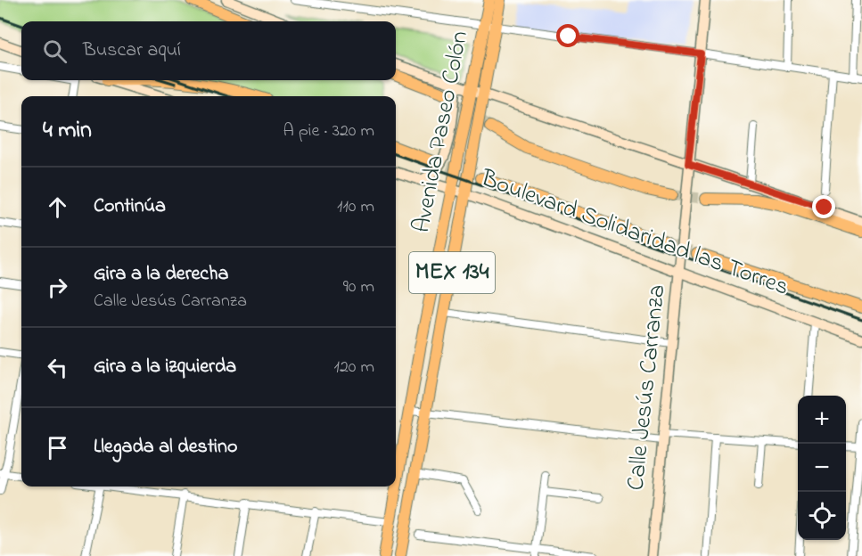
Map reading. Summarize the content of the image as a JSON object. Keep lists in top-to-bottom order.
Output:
{
  "streets": {
    "main road": [
      "Avenida Paseo Colón",
      "Boulevard Solidaridad las Torres",
      "MEX 134",
      "Calle Jesús Carranza"
    ]
  },
  "crossings": [
    ["Avenida Paseo Colón", "Boulevard Solidaridad las Torres"],
    ["Boulevard Solidaridad las Torres", "Calle Jesús Carranza"]
  ],
  "page": {
    "search": "Buscar aquí",
    "heading": ["4 min", "A pie · 320 m"],
    "list": [
      ["Continúa", "110 m"],
      ["Gira a la derecha", "Calle Jesús Carranza", "90 m"],
      ["Gira a la izquierda", "120 m"],
      "Llegada al destino"
    ],
    "map_buttons": ["+", "−"]
  }
}
